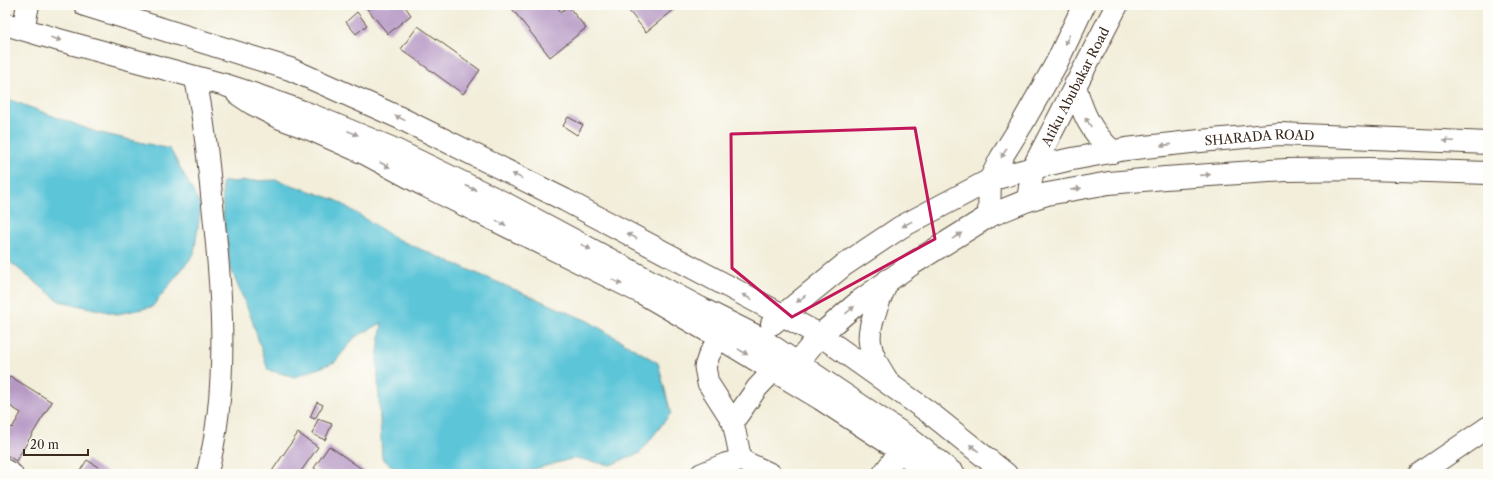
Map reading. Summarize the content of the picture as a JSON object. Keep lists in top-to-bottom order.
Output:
{
  "streets": {
    "main road": ["Atiku Abubakar Road", "SHARADA ROAD"]
  },
  "crossings": [
    ["Atiku Abubakar Road", "SHARADA ROAD"]
  ],
  "scale_bar": "20 m"
}
